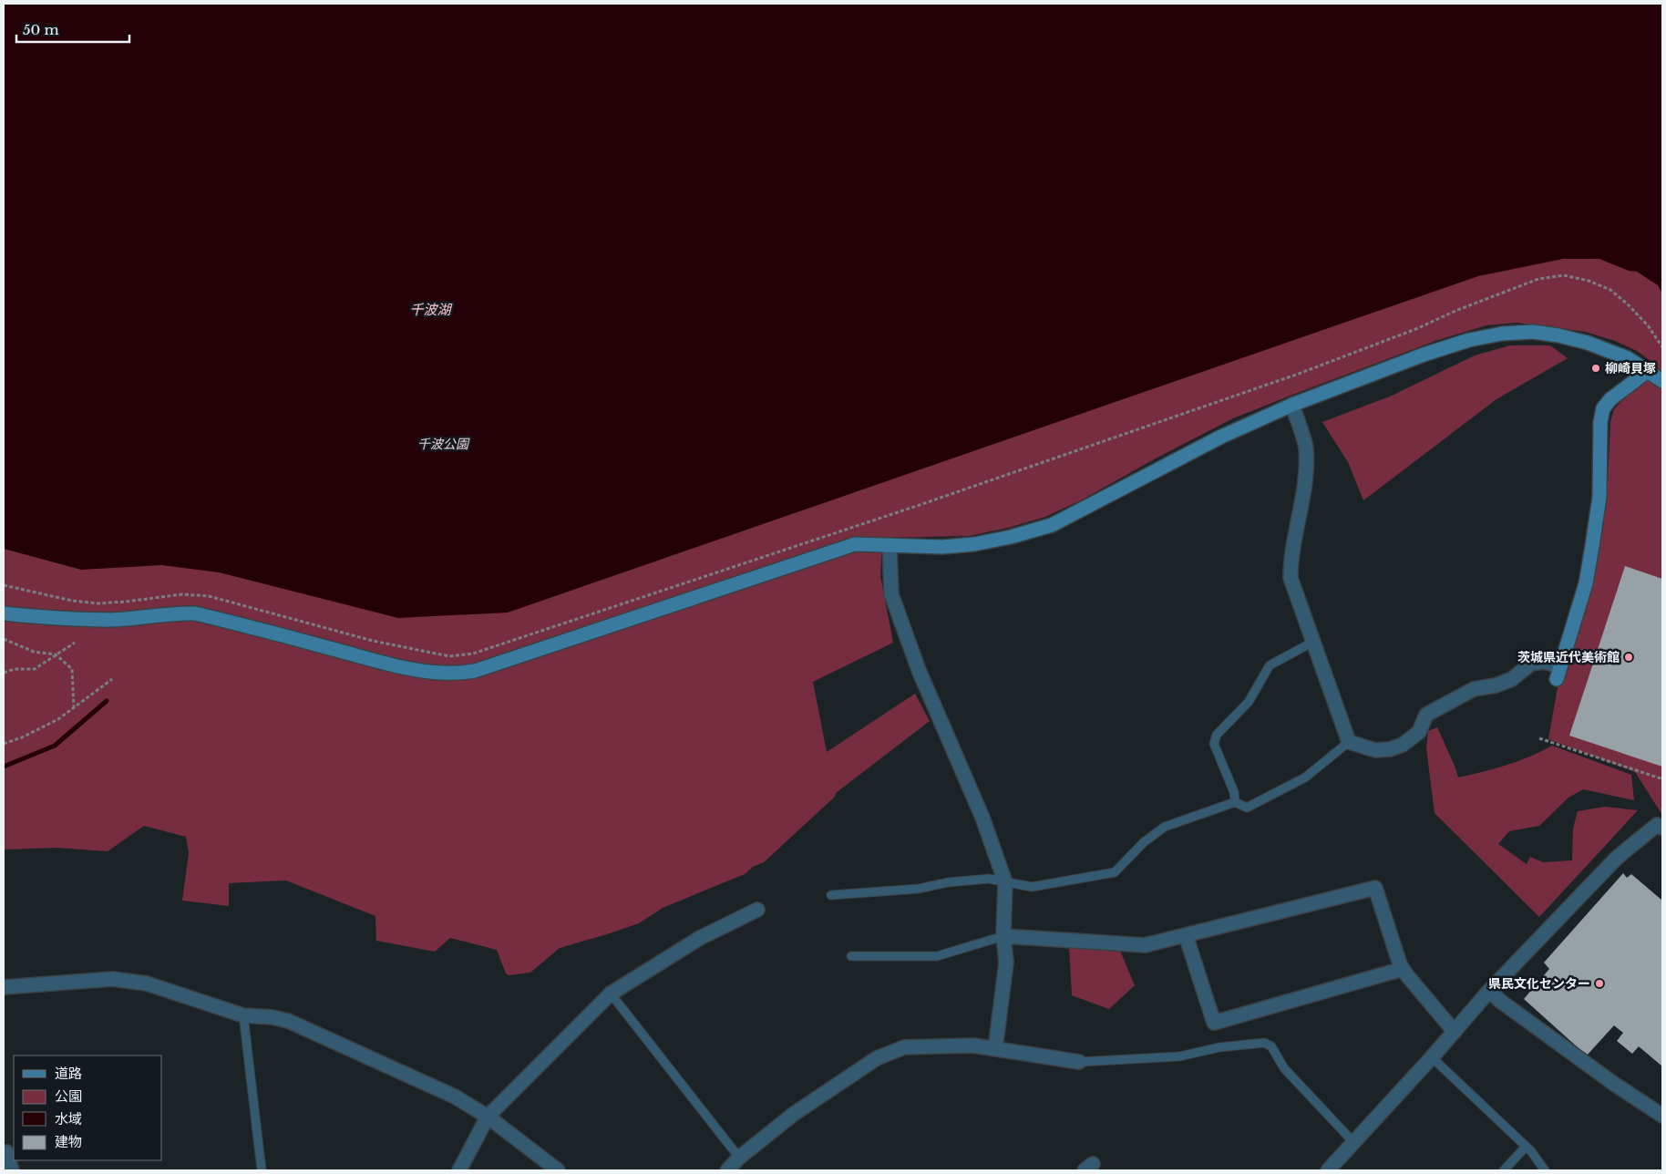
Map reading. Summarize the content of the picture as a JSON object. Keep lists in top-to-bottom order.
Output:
{
  "water": ["千波湖"],
  "parks": ["千波公園"],
  "places": ["柳崎貝塚", "茨城県近代美術館", "県民文化センター"],
  "legend": [
    "道路",
    "公園",
    "水域",
    "建物"
  ],
  "scale_bar": "50 m"
}
